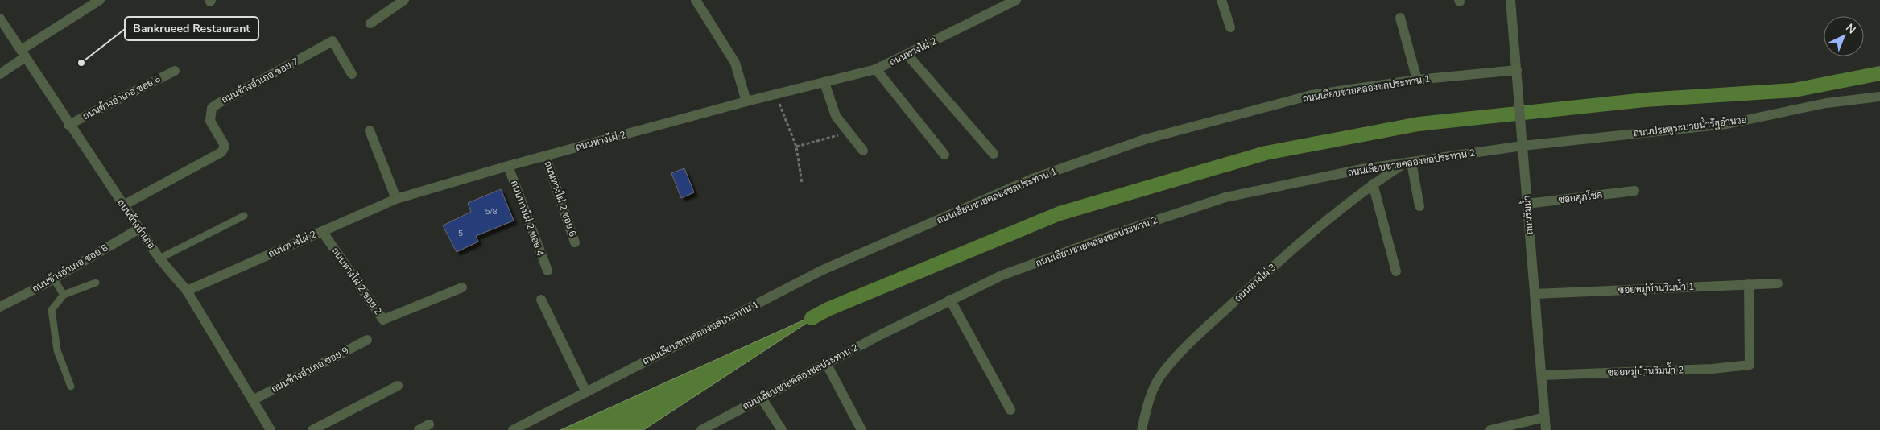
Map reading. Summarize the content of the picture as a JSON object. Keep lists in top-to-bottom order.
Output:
{
  "streets": {
    "street": [
      "ถนนทางไผ่ 2",
      "ถนนข้างอำเภอ ซอย 7",
      "ถนนเลียบชายคลองชลประทาน 1",
      "ถนนข้างอำเภอ ซอย 6",
      "ถนนประตูระบายน้ำรัฐอำนวย",
      "ถนนเลียบชายคลองชลประทาน 2",
      "ซอยศุภโชค",
      "ถนนทางไผ่ 2 ซอย 6",
      "ถนนริมน้ำ",
      "ถนนทางไผ่ 2 ซอย 4",
      "ถนนข้างอำเภอ",
      "ถนนข้างอำเภอ ซอย 8",
      "ถนนทางไผ่ 2 ซอย 2",
      "ถนนทางไผ่ 3",
      "ซอยหมู่บ้านริมน้ำ 1",
      "ถนนข้างอำเภอ ซอย 9",
      "ซอยหมู่บ้านริมน้ำ 2"
    ]
  },
  "crossings": [
    ["ถนนทางไผ่ 2", "ถนนทางไผ่ 2 ซอย 6"],
    ["ถนนทางไผ่ 2", "ถนนทางไผ่ 2 ซอย 4"],
    ["ถนนทางไผ่ 2", "ถนนข้างอำเภอ"],
    ["ถนนทางไผ่ 2", "ถนนทางไผ่ 2 ซอย 2"],
    ["ถนนข้างอำเภอ ซอย 7", "ถนนข้างอำเภอ"],
    ["ถนนเลียบชายคลองชลประทาน 1", "ถนนริมน้ำ"],
    ["ถนนข้างอำเภอ ซอย 6", "ถนนข้างอำเภอ"],
    ["ถนนประตูระบายน้ำรัฐอำนวย", "ถนนเลียบชายคลองชลประทาน 2"],
    ["ถนนประตูระบายน้ำรัฐอำนวย", "ถนนริมน้ำ"],
    ["ถนนเลียบชายคลองชลประทาน 2", "ถนนริมน้ำ"],
    ["ถนนเลียบชายคลองชลประทาน 2", "ถนนทางไผ่ 3"],
    ["ซอยศุภโชค", "ถนนริมน้ำ"],
    ["ถนนริมน้ำ", "ซอยหมู่บ้านริมน้ำ 1"],
    ["ถนนริมน้ำ", "ซอยหมู่บ้านริมน้ำ 2"],
    ["ถนนข้างอำเภอ", "ถนนข้างอำเภอ ซอย 8"],
    ["ถนนข้างอำเภอ", "ถนนข้างอำเภอ ซอย 9"],
    ["ซอยหมู่บ้านริมน้ำ 1", "ซอยหมู่บ้านริมน้ำ 2"]
  ],
  "places": ["Bankrueed Restaurant"],
  "house_numbers": ["5/8", "5"],
  "north": "top right"
}
